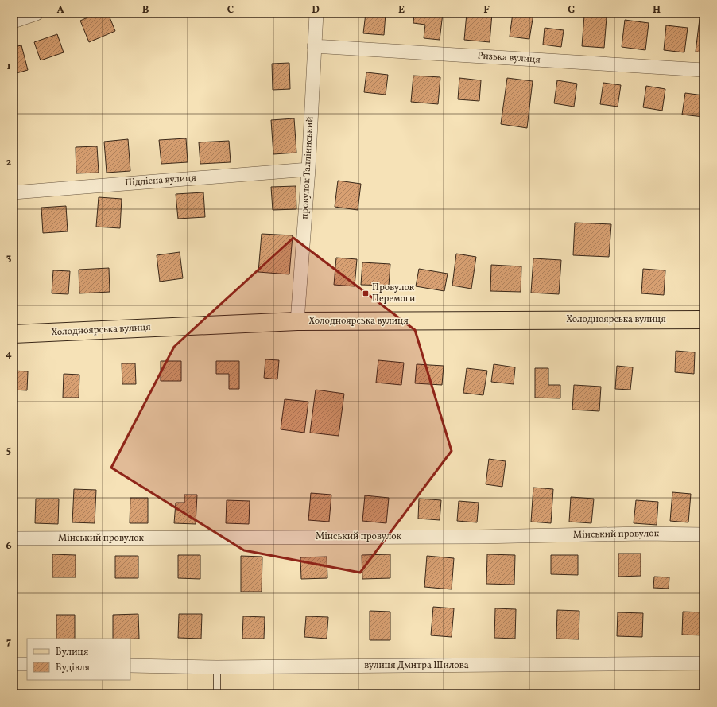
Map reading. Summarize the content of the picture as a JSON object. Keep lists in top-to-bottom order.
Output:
{
  "streets": {
    "main road": ["Холодноярська вулиця"],
    "street": [
      "Ризька вулиця",
      "провулок Талліннський",
      "Підлісна вулиця",
      "Мінський провулок",
      "вулиця Дмитра Шилова"
    ]
  },
  "crossings": [
    ["Ризька вулиця", "провулок Талліннський"],
    ["провулок Талліннський", "Підлісна вулиця"],
    ["провулок Талліннський", "Холодноярська вулиця"]
  ],
  "places": {
    "transit": ["Провулок Перемоги"]
  },
  "legend": ["Вулиця", "Будівля"],
  "grid": {
    "columns": [
      "A",
      "B",
      "C",
      "D",
      "E",
      "F",
      "G",
      "H"
    ],
    "rows": [
      "1",
      "2",
      "3",
      "4",
      "5",
      "6",
      "7"
    ]
  }
}
